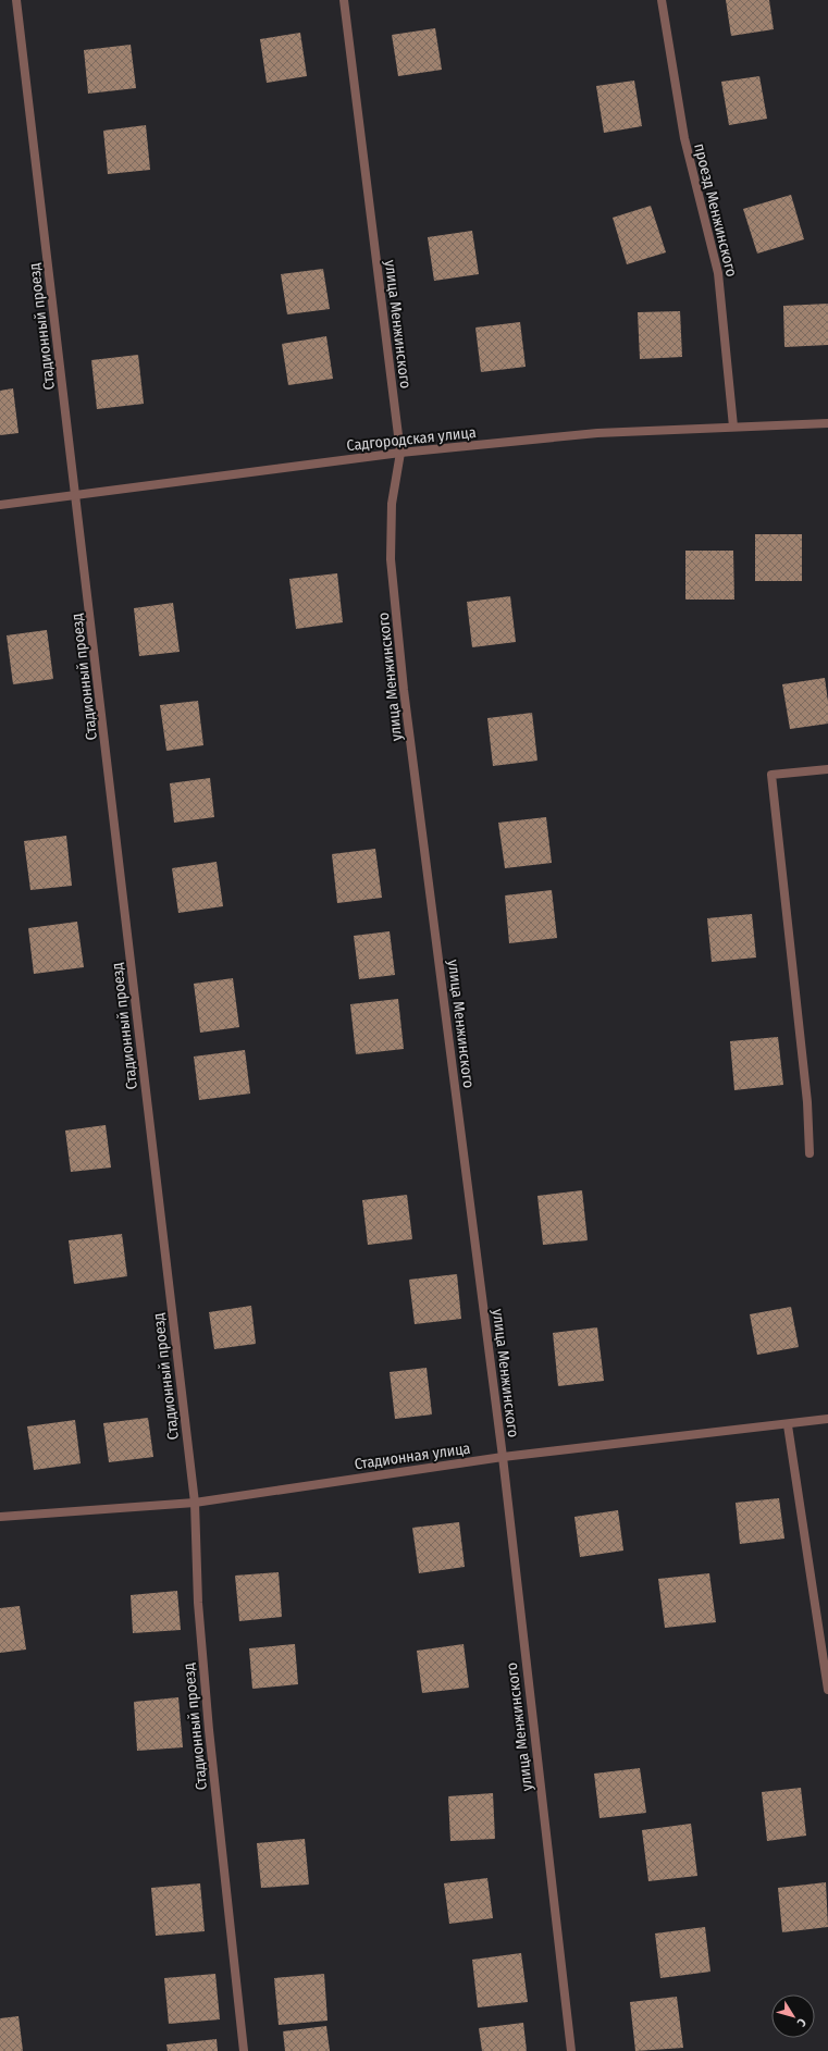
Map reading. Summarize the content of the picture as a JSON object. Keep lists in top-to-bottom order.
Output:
{
  "streets": {
    "street": [
      "проезд Менжинского",
      "улица Менжинского",
      "Стадионный проезд",
      "Садгородская улица",
      "Стадионная улица"
    ]
  },
  "crossings": [
    ["проезд Менжинского", "Садгородская улица"],
    ["улица Менжинского", "Садгородская улица"],
    ["улица Менжинского", "Стадионная улица"],
    ["Стадионный проезд", "Садгородская улица"],
    ["Стадионный проезд", "Стадионная улица"]
  ],
  "north": "bottom right"
}
